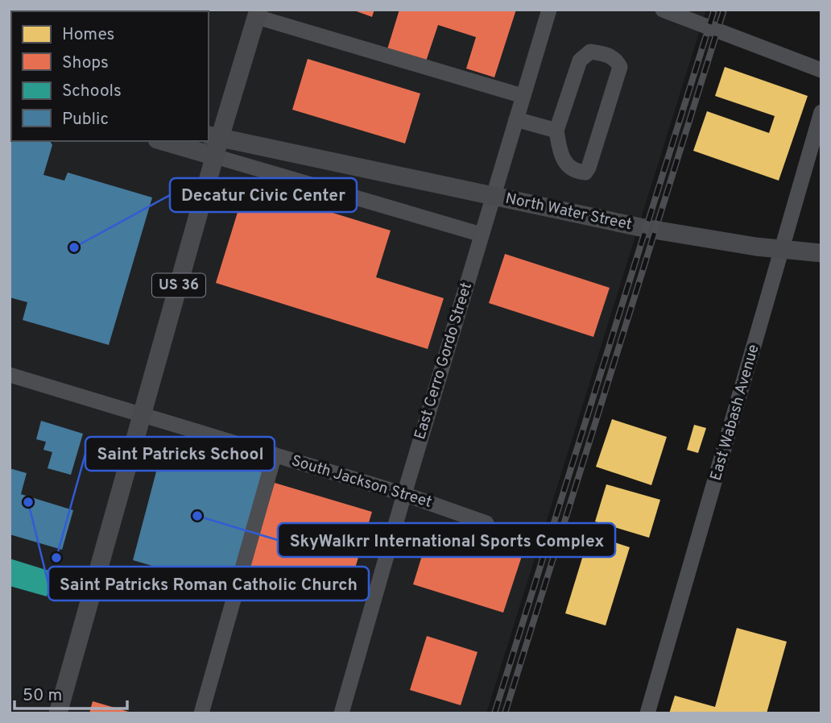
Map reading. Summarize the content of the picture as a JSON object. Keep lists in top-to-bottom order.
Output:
{
  "streets": {
    "main road": ["North Water Street", "US 36"],
    "street": ["East Cerro Gordo Street", "East Wabash Avenue", "South Jackson Street"]
  },
  "crossings": [
    ["North Water Street", "US 36"],
    ["US 36", "South Jackson Street"],
    ["East Cerro Gordo Street", "South Jackson Street"]
  ],
  "places": [
    "Decatur Civic Center",
    "Saint Patricks Roman Catholic Church",
    "SkyWalkrr International Sports Complex",
    "Saint Patricks School"
  ],
  "legend": [
    "Homes",
    "Shops",
    "Schools",
    "Public"
  ],
  "scale_bar": "50 m"
}
